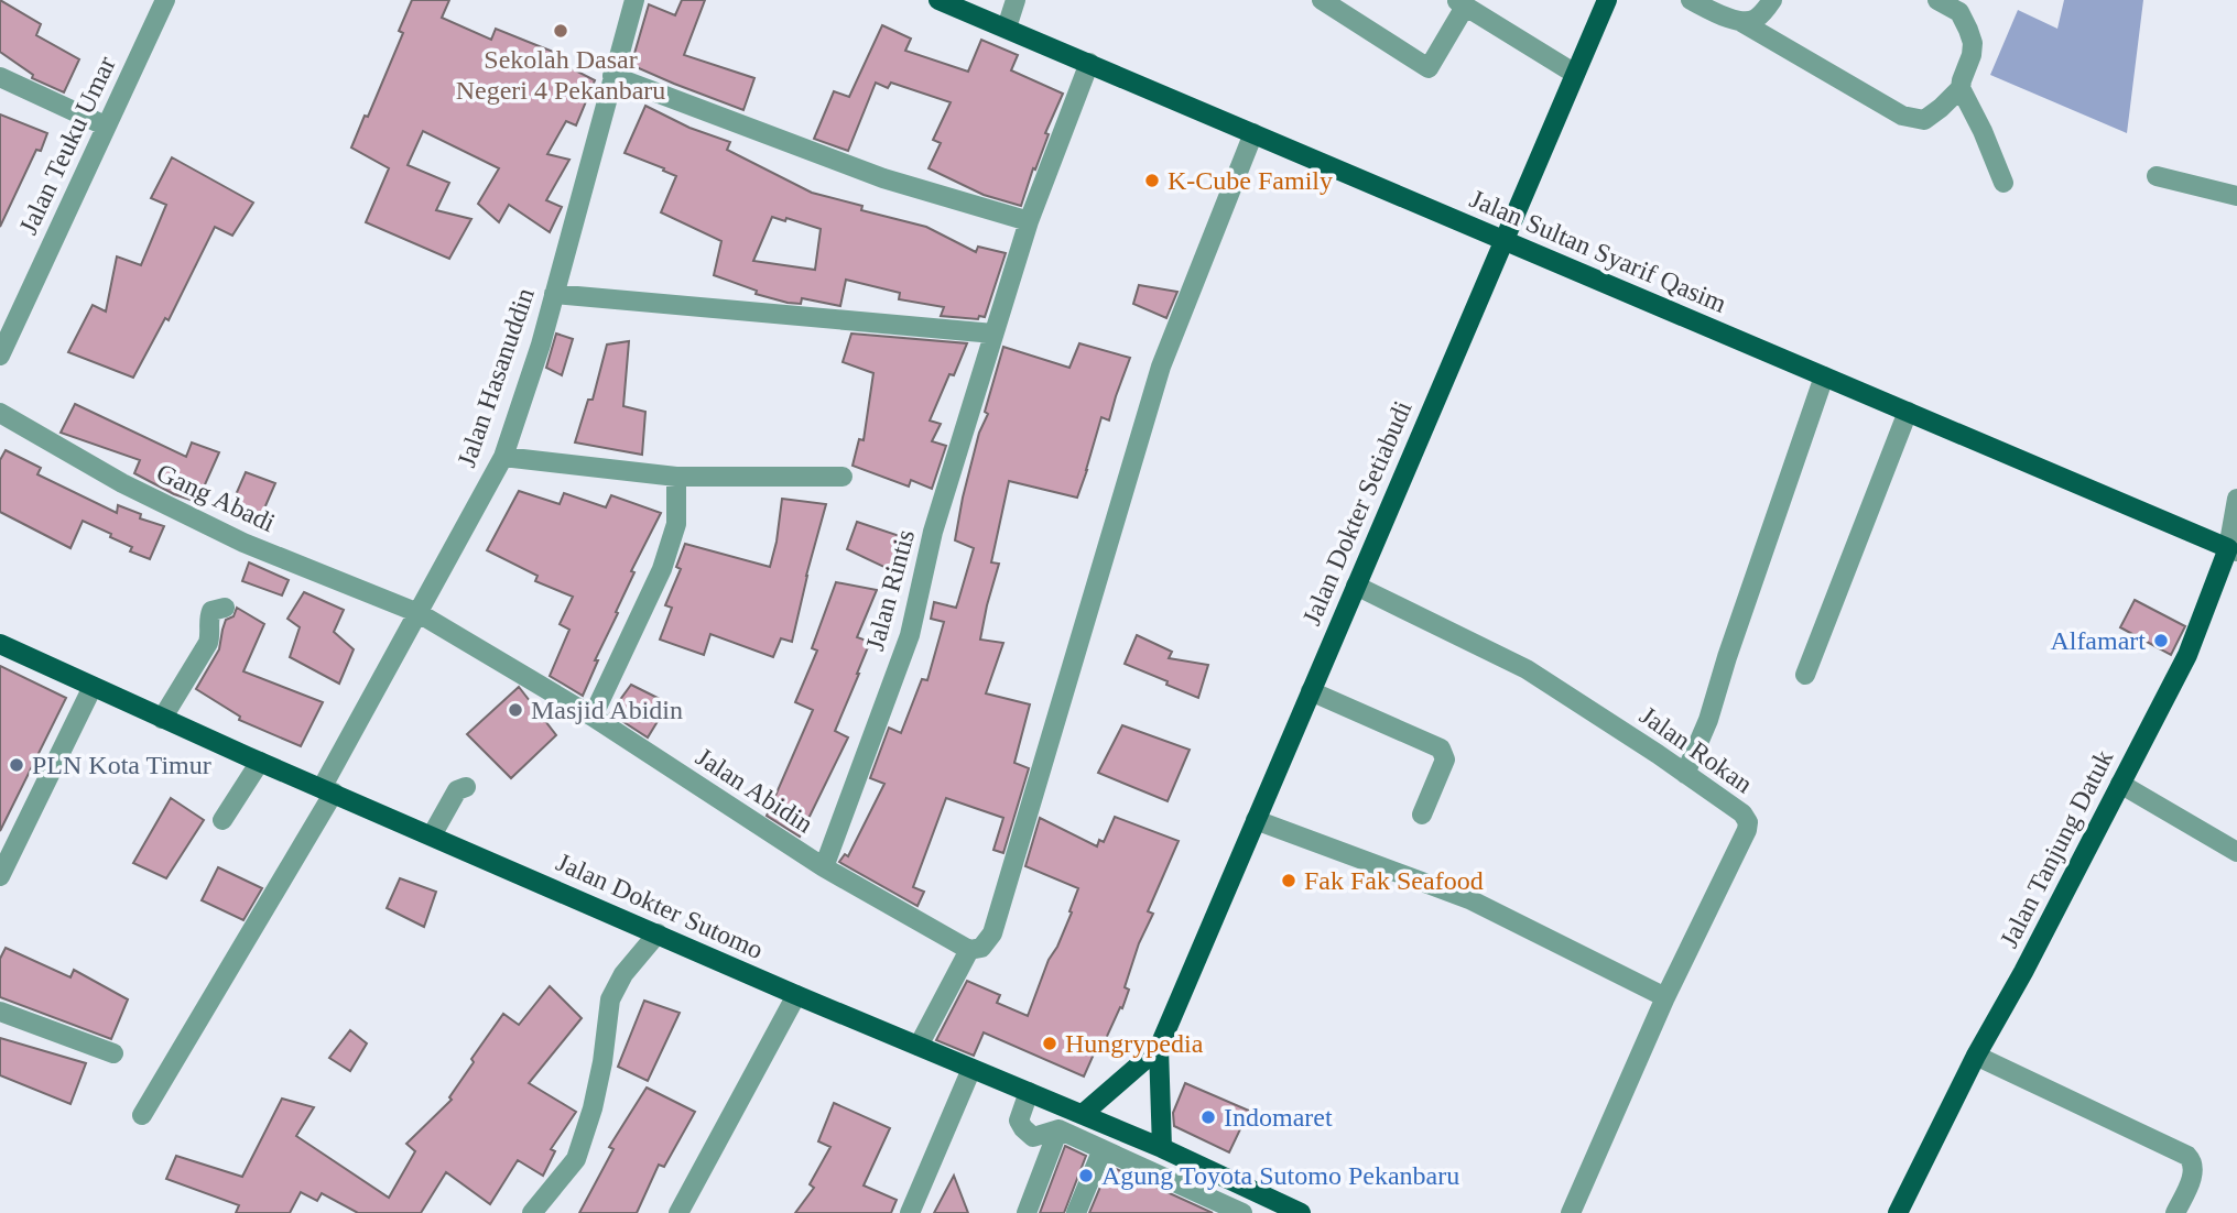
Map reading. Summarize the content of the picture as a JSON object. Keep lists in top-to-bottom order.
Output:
{
  "streets": {
    "main road": [
      "Jalan Sultan Syarif Qasim",
      "Jalan Dokter Setiabudi",
      "Jalan Tanjung Datuk",
      "Jalan Dokter Sutomo"
    ],
    "street": [
      "Jalan Teuku Umar",
      "Jalan Hasanuddin",
      "Gang Abadi",
      "Jalan Rintis",
      "Jalan Rokan",
      "Jalan Abidin"
    ]
  },
  "crossings": [
    ["Jalan Sultan Syarif Qasim", "Jalan Dokter Setiabudi"],
    ["Jalan Sultan Syarif Qasim", "Jalan Rintis"],
    ["Jalan Sultan Syarif Qasim", "Jalan Tanjung Datuk"],
    ["Jalan Hasanuddin", "Gang Abadi"],
    ["Jalan Hasanuddin", "Jalan Abidin"],
    ["Jalan Hasanuddin", "Jalan Dokter Sutomo"],
    ["Gang Abadi", "Jalan Abidin"],
    ["Jalan Dokter Setiabudi", "Jalan Rokan"],
    ["Jalan Dokter Setiabudi", "Jalan Dokter Sutomo"],
    ["Jalan Rintis", "Jalan Abidin"]
  ],
  "places": [
    "Sekolah Dasar Negeri 4 Pekanbaru",
    "K-Cube Family",
    "Alfamart",
    "Masjid Abidin",
    "PLN Kota Timur",
    "Fak Fak Seafood",
    "Hungrypedia",
    "Indomaret",
    "Agung Toyota Sutomo Pekanbaru"
  ]
}
